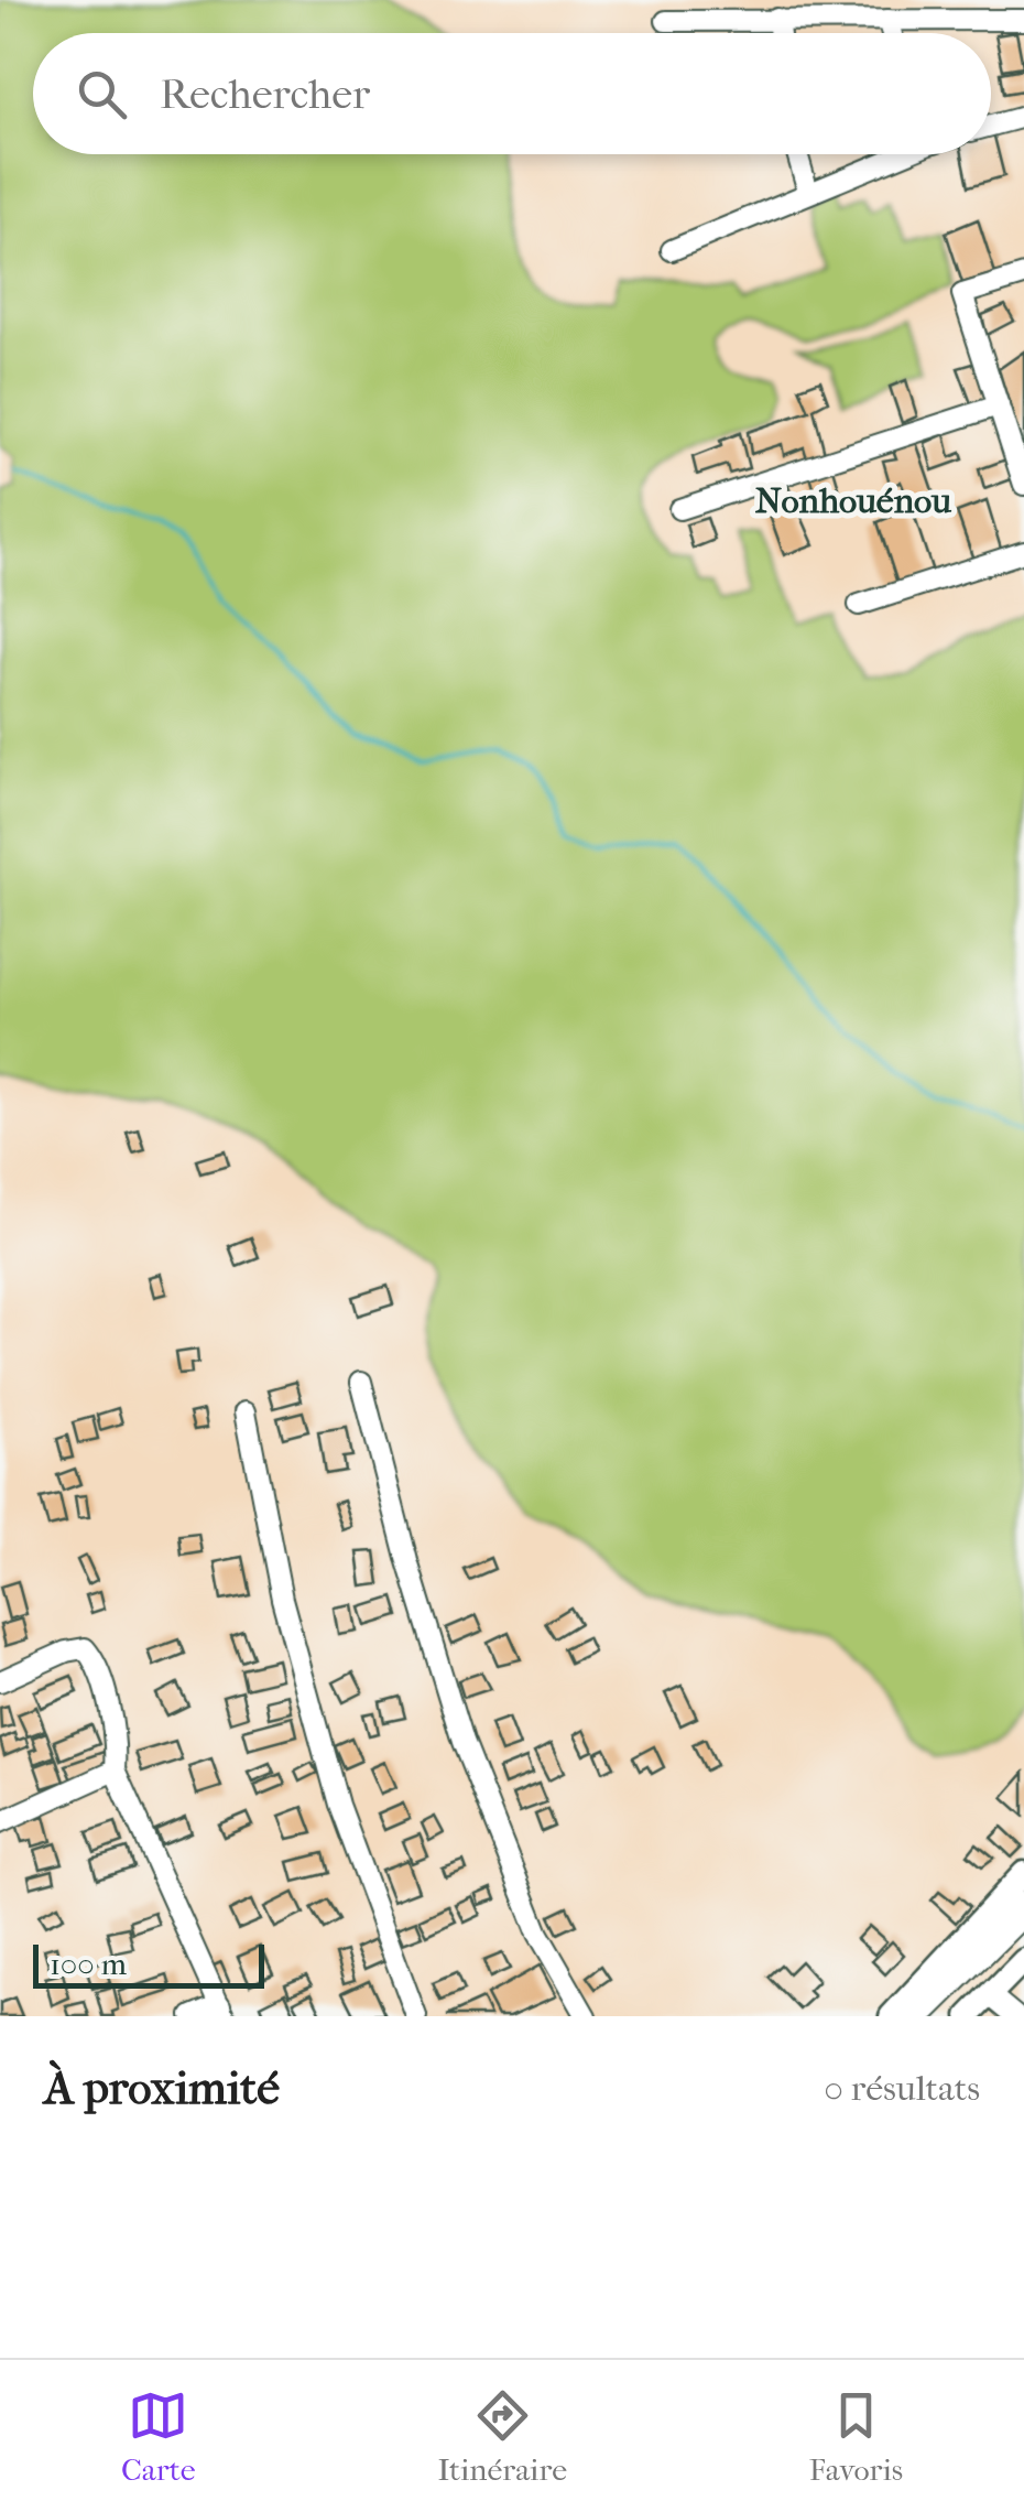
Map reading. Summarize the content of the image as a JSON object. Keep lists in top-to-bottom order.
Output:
{
  "districts": ["Nonhouénou"],
  "scale_bar": "100 m",
  "page": {
    "search": "Rechercher",
    "scale": "100 m",
    "heading": ["À proximité", "0 résultats"],
    "nav": ["Carte", "Itinéraire", "Favoris"]
  }
}
